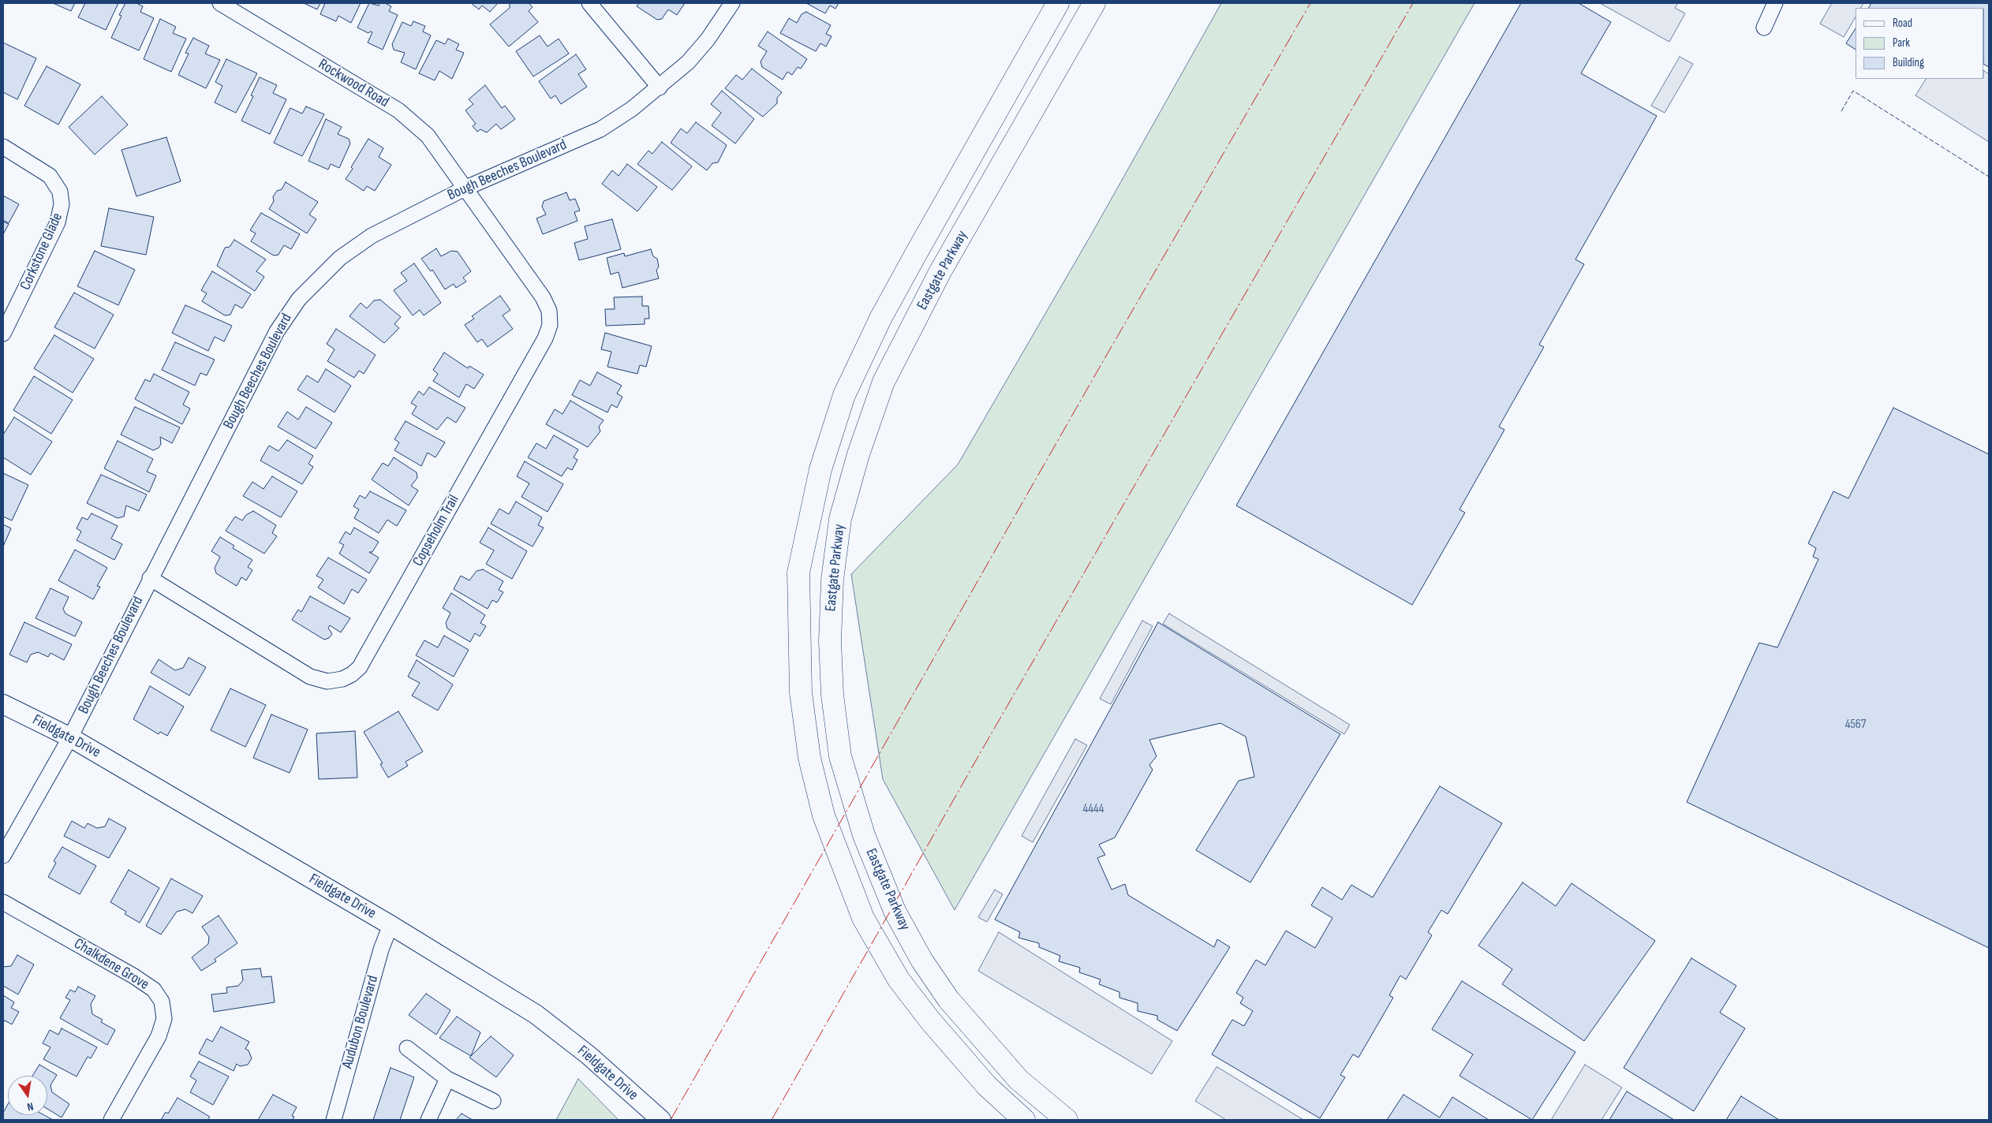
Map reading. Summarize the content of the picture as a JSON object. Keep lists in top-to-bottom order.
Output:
{
  "streets": {
    "main road": ["Eastgate Parkway"],
    "street": [
      "Rockwood Road",
      "Bough Beeches Boulevard",
      "Corkstone Glade",
      "Copseholm Trail",
      "Fieldgate Drive",
      "Chalkdene Grove",
      "Audubon Boulevard"
    ]
  },
  "crossings": [
    ["Rockwood Road", "Bough Beeches Boulevard"],
    ["Rockwood Road", "Copseholm Trail"],
    ["Bough Beeches Boulevard", "Copseholm Trail"],
    ["Bough Beeches Boulevard", "Fieldgate Drive"],
    ["Fieldgate Drive", "Audubon Boulevard"]
  ],
  "house_numbers": ["4567", "4444"],
  "legend": ["Road", "Park", "Building"],
  "north": "bottom"
}
